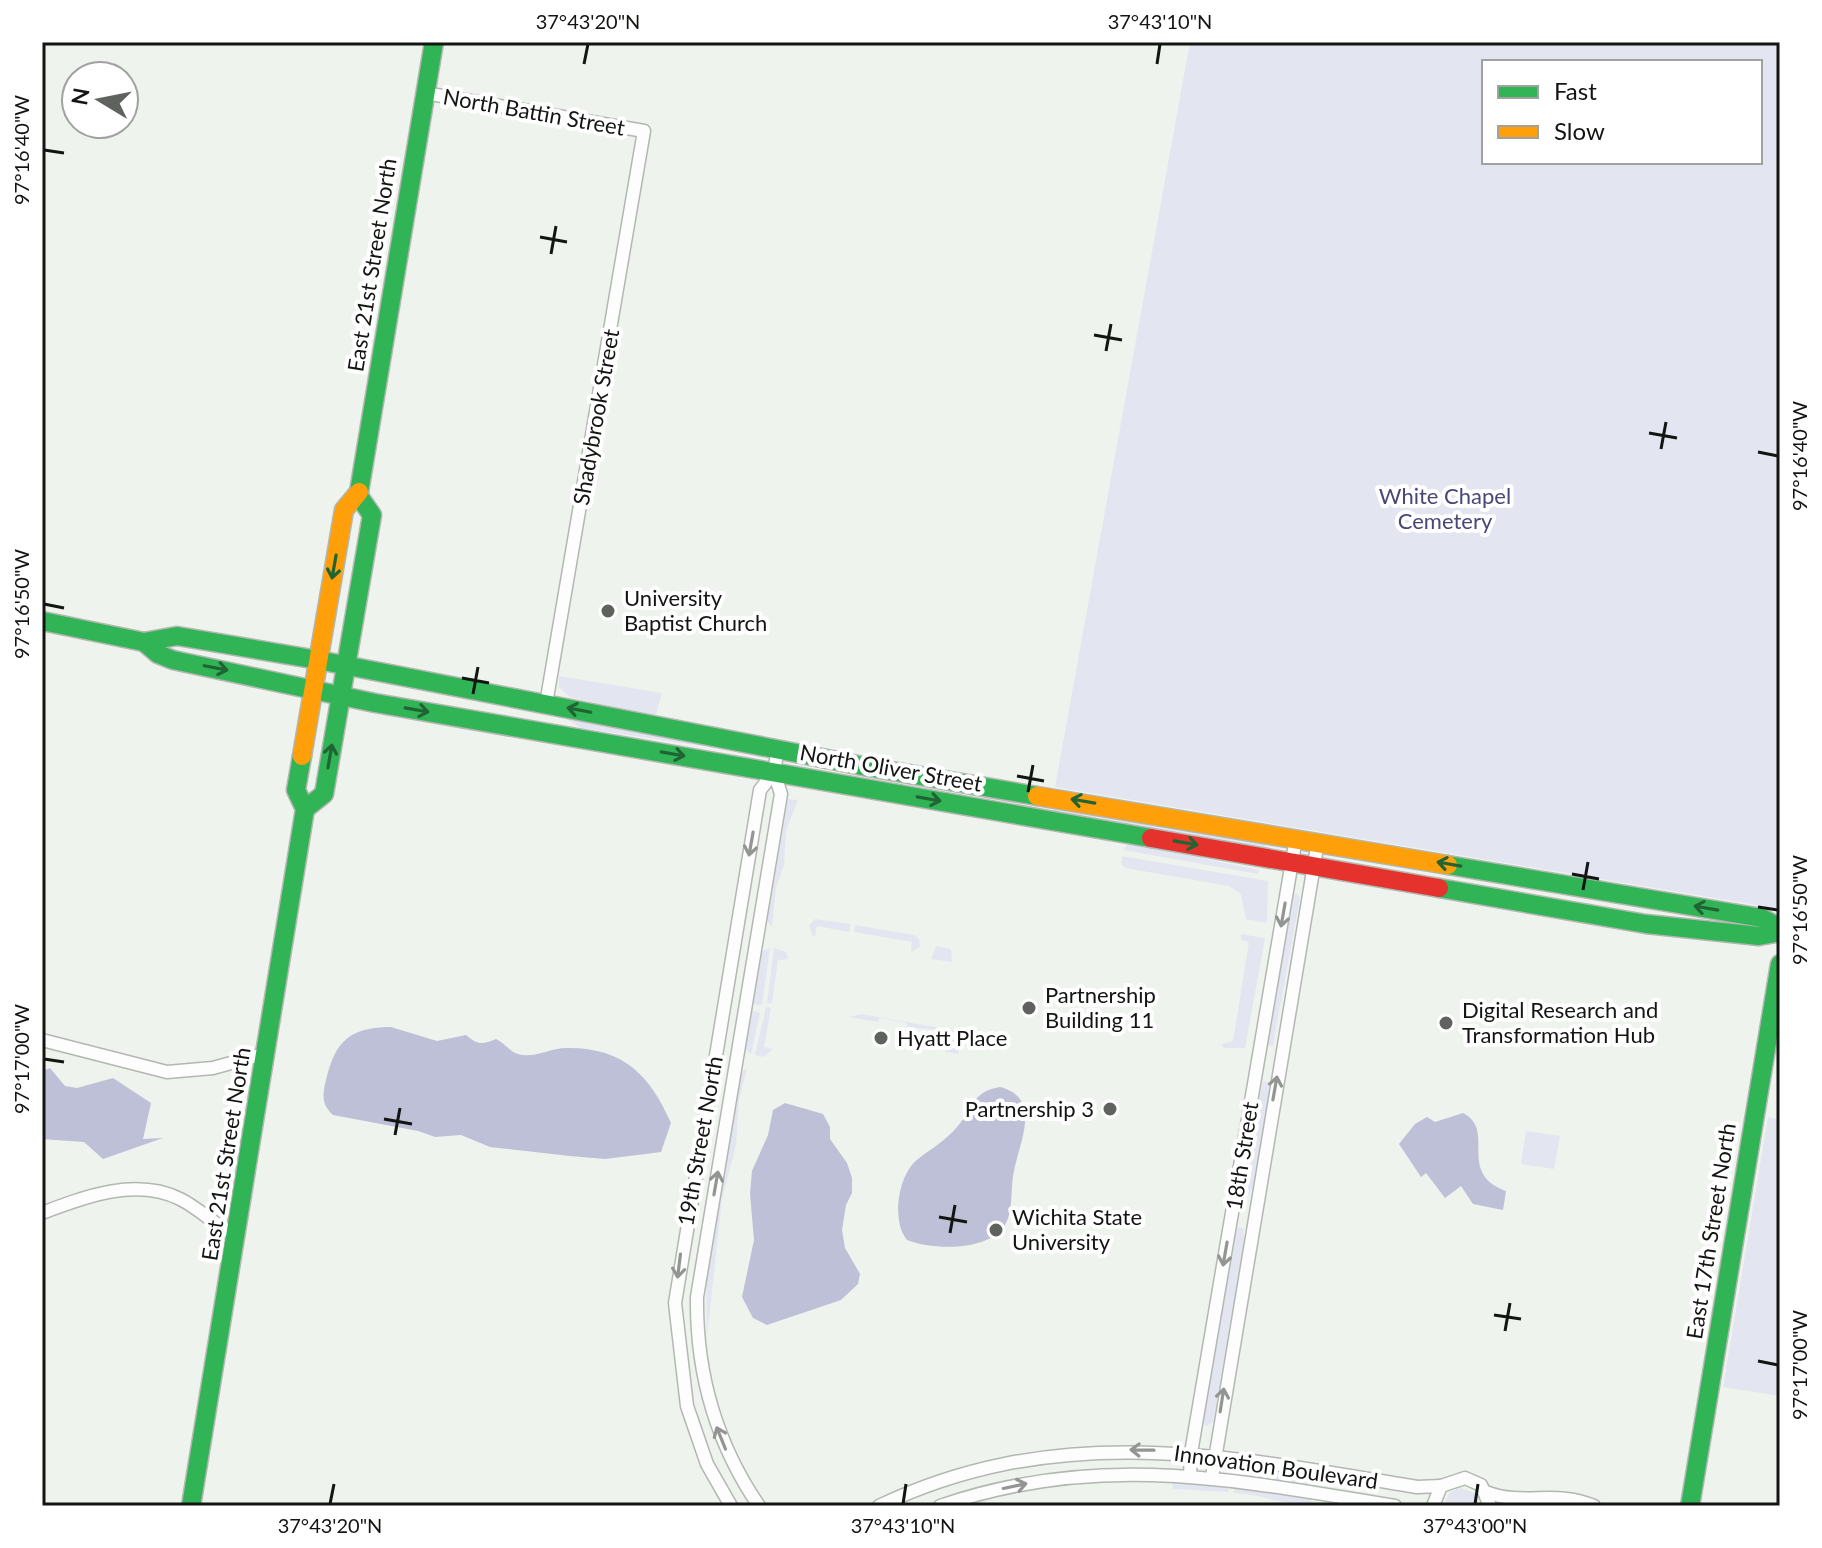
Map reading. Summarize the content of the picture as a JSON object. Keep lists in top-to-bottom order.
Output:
{
  "streets": {
    "main road": ["East 21st Street North", "North Oliver Street", "East 17th Street North"],
    "street": [
      "North Battin Street",
      "Shadybrook Street",
      "19th Street North",
      "18th Street",
      "Innovation Boulevard"
    ]
  },
  "crossings": [
    ["North Battin Street", "East 21st Street North"],
    ["North Battin Street", "Shadybrook Street"],
    ["East 21st Street North", "North Oliver Street"],
    ["Shadybrook Street", "North Oliver Street"],
    ["North Oliver Street", "19th Street North"],
    ["North Oliver Street", "18th Street"],
    ["18th Street", "Innovation Boulevard"]
  ],
  "parks": ["White Chapel Cemetery"],
  "places": [
    "University Baptist Church",
    "Partnership Building 11",
    "Digital Research and Transformation Hub",
    "Hyatt Place",
    "Partnership 3",
    "Wichita State University"
  ],
  "legend": ["Fast", "Slow"],
  "north": "left",
  "coordinates": [
    "37°43'20\"N",
    "37°43'10\"N",
    "97°16'40\"W",
    "97°16'50\"W",
    "97°17'00\"W",
    "37°43'00\"N"
  ]
}
